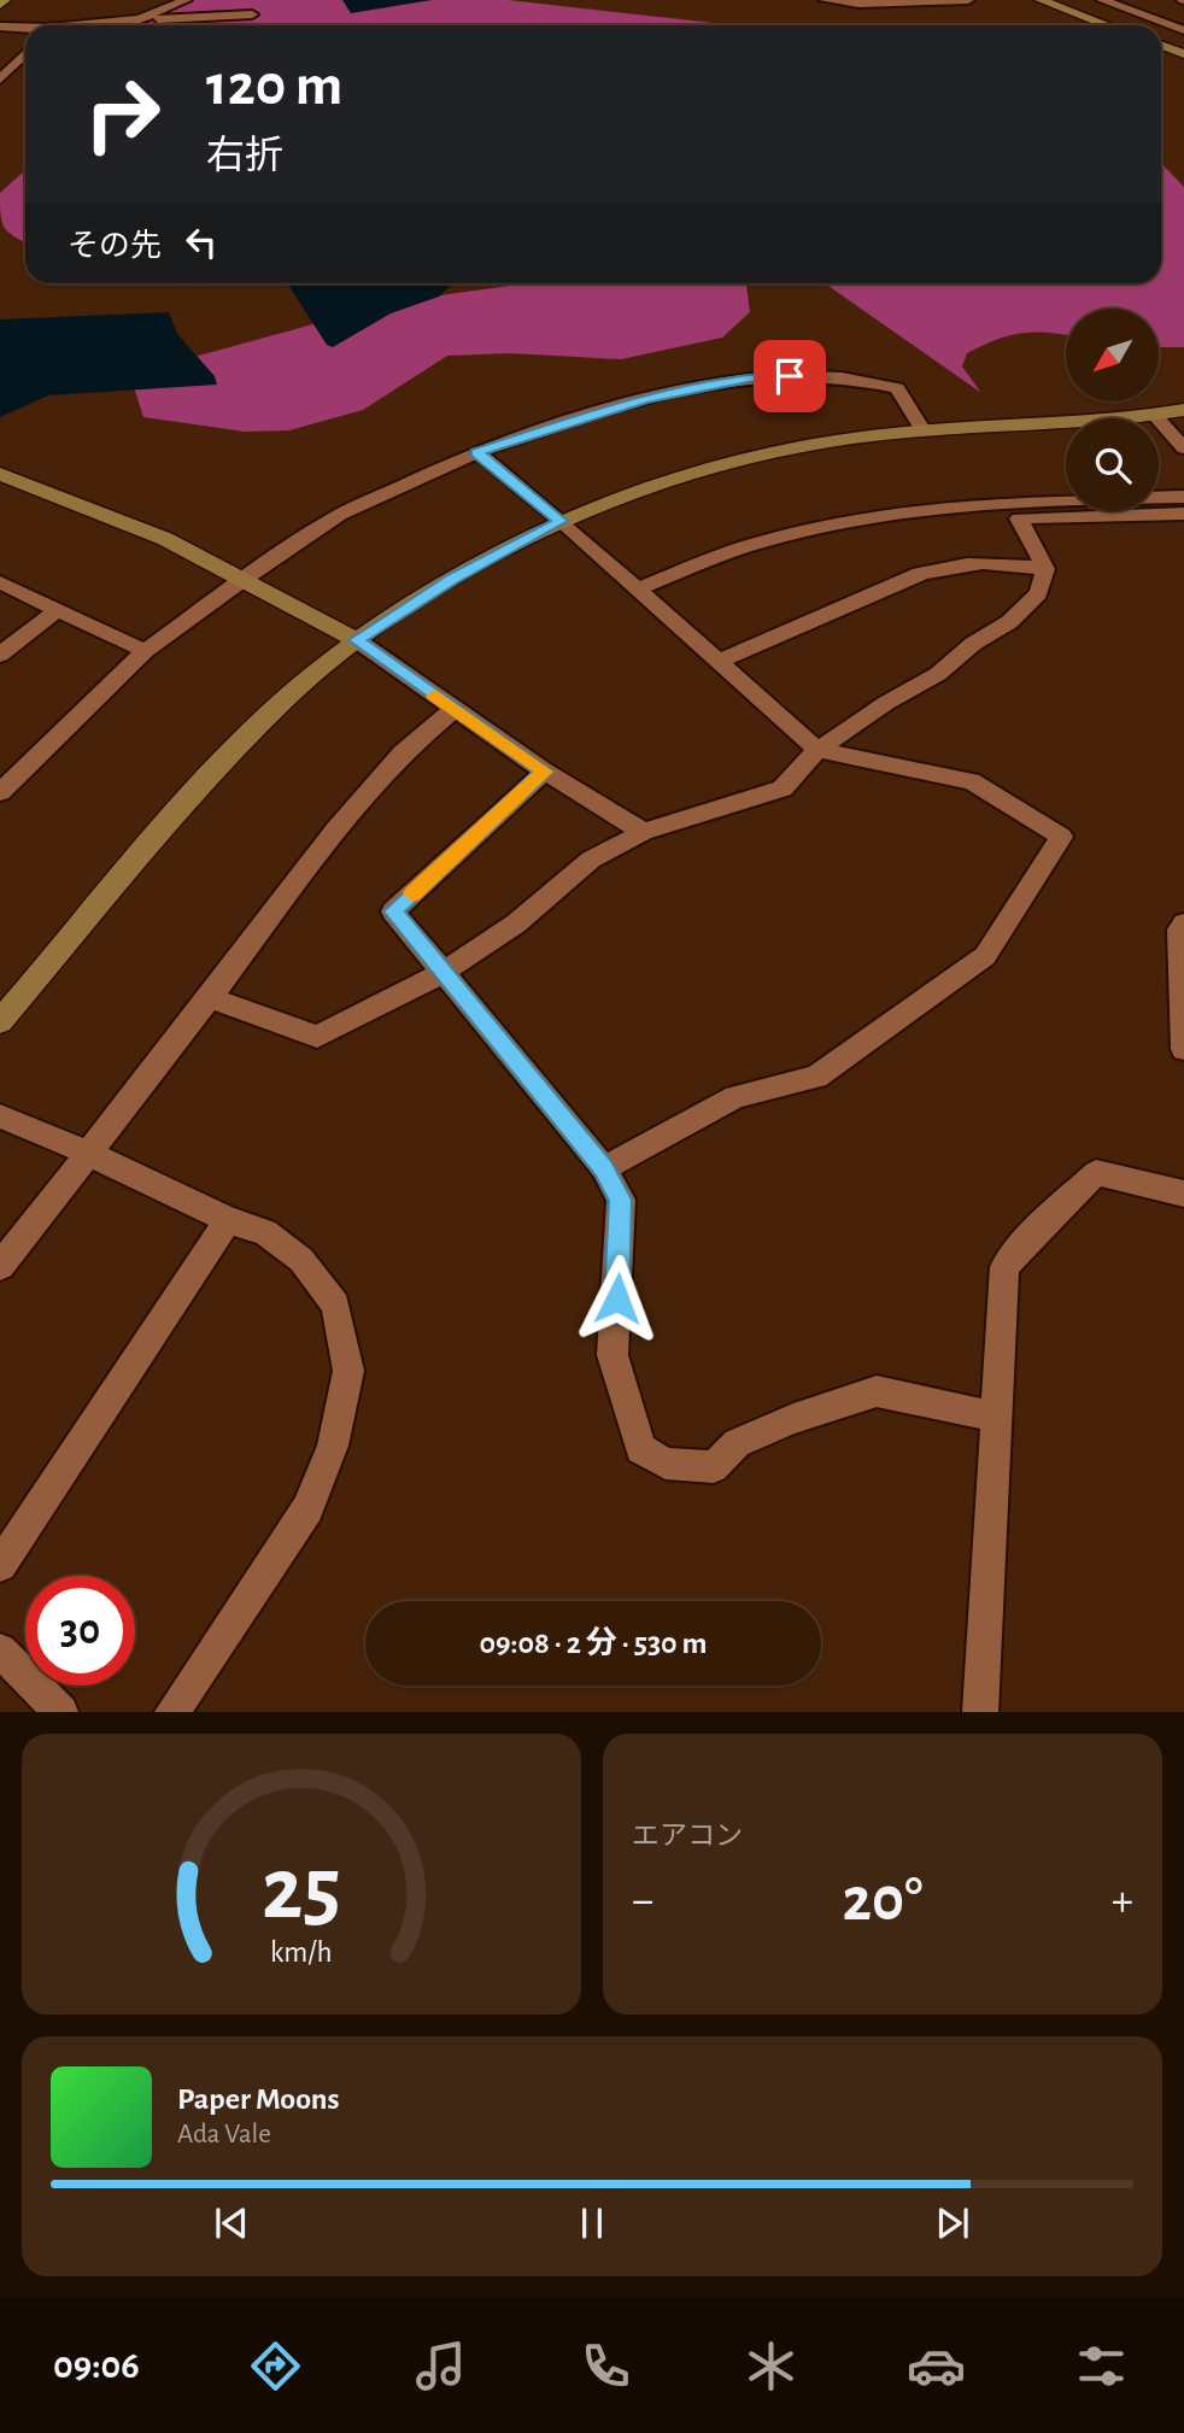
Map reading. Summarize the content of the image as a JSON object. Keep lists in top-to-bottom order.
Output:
{
  "north": "bottom left",
  "page": {
    "turn": ["120 m", "右折"],
    "then": "その先",
    "limit": "30",
    "trip": "09:08 · 2 分 · 530 m",
    "tile": "エアコン",
    "heat": ["−", "20°", "+"],
    "song": ["Paper Moons", "Ada Vale"],
    "tabs": "09:06",
    "gauge": ["25", "km/h"]
  }
}
